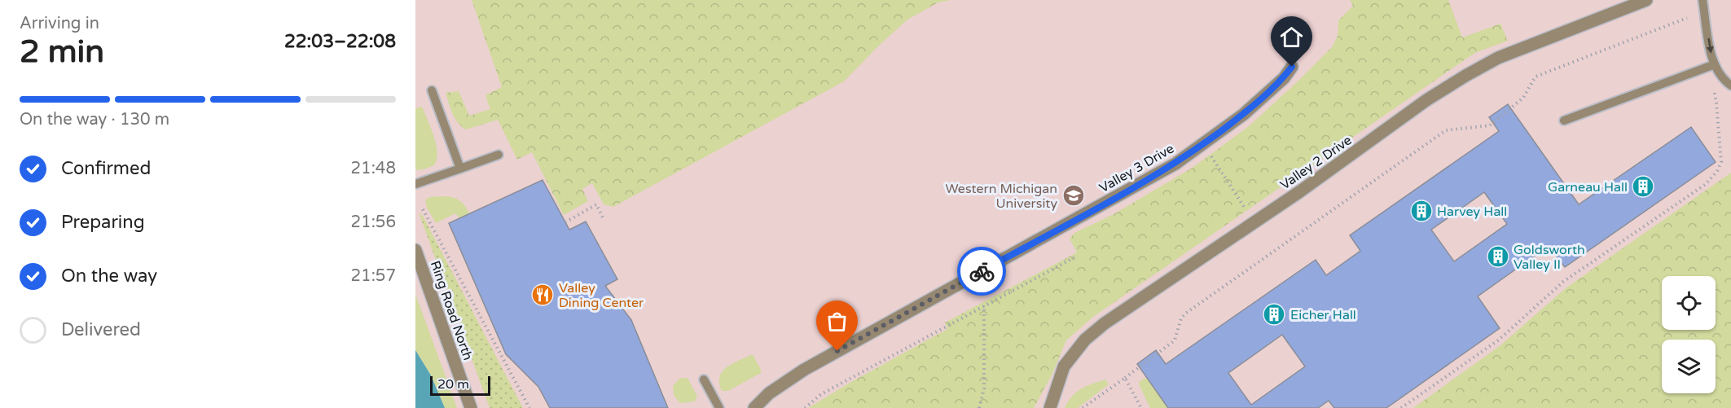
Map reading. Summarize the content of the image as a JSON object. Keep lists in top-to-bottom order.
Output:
{
  "streets": {
    "street": ["Valley 2 Drive", "Valley 3 Drive", "Ring Road North"]
  },
  "places": {
    "building": [
      "Garneau Hall",
      "Harvey Hall",
      "Goldsworth Valley II",
      "Eicher Hall"
    ],
    "school or university": ["Western Michigan University"],
    "restaurant": ["Valley Dining Center"]
  },
  "scale_bar": "20 m",
  "page": {
    "heading": ["2 min", "Arriving in", "22:03–22:08"],
    "bar": "On the way · 130 m",
    "list": [
      ["Confirmed", "21:48"],
      ["Preparing", "21:56"],
      ["On the way", "21:57"],
      "Delivered"
    ],
    "scale": "20 m"
  }
}
